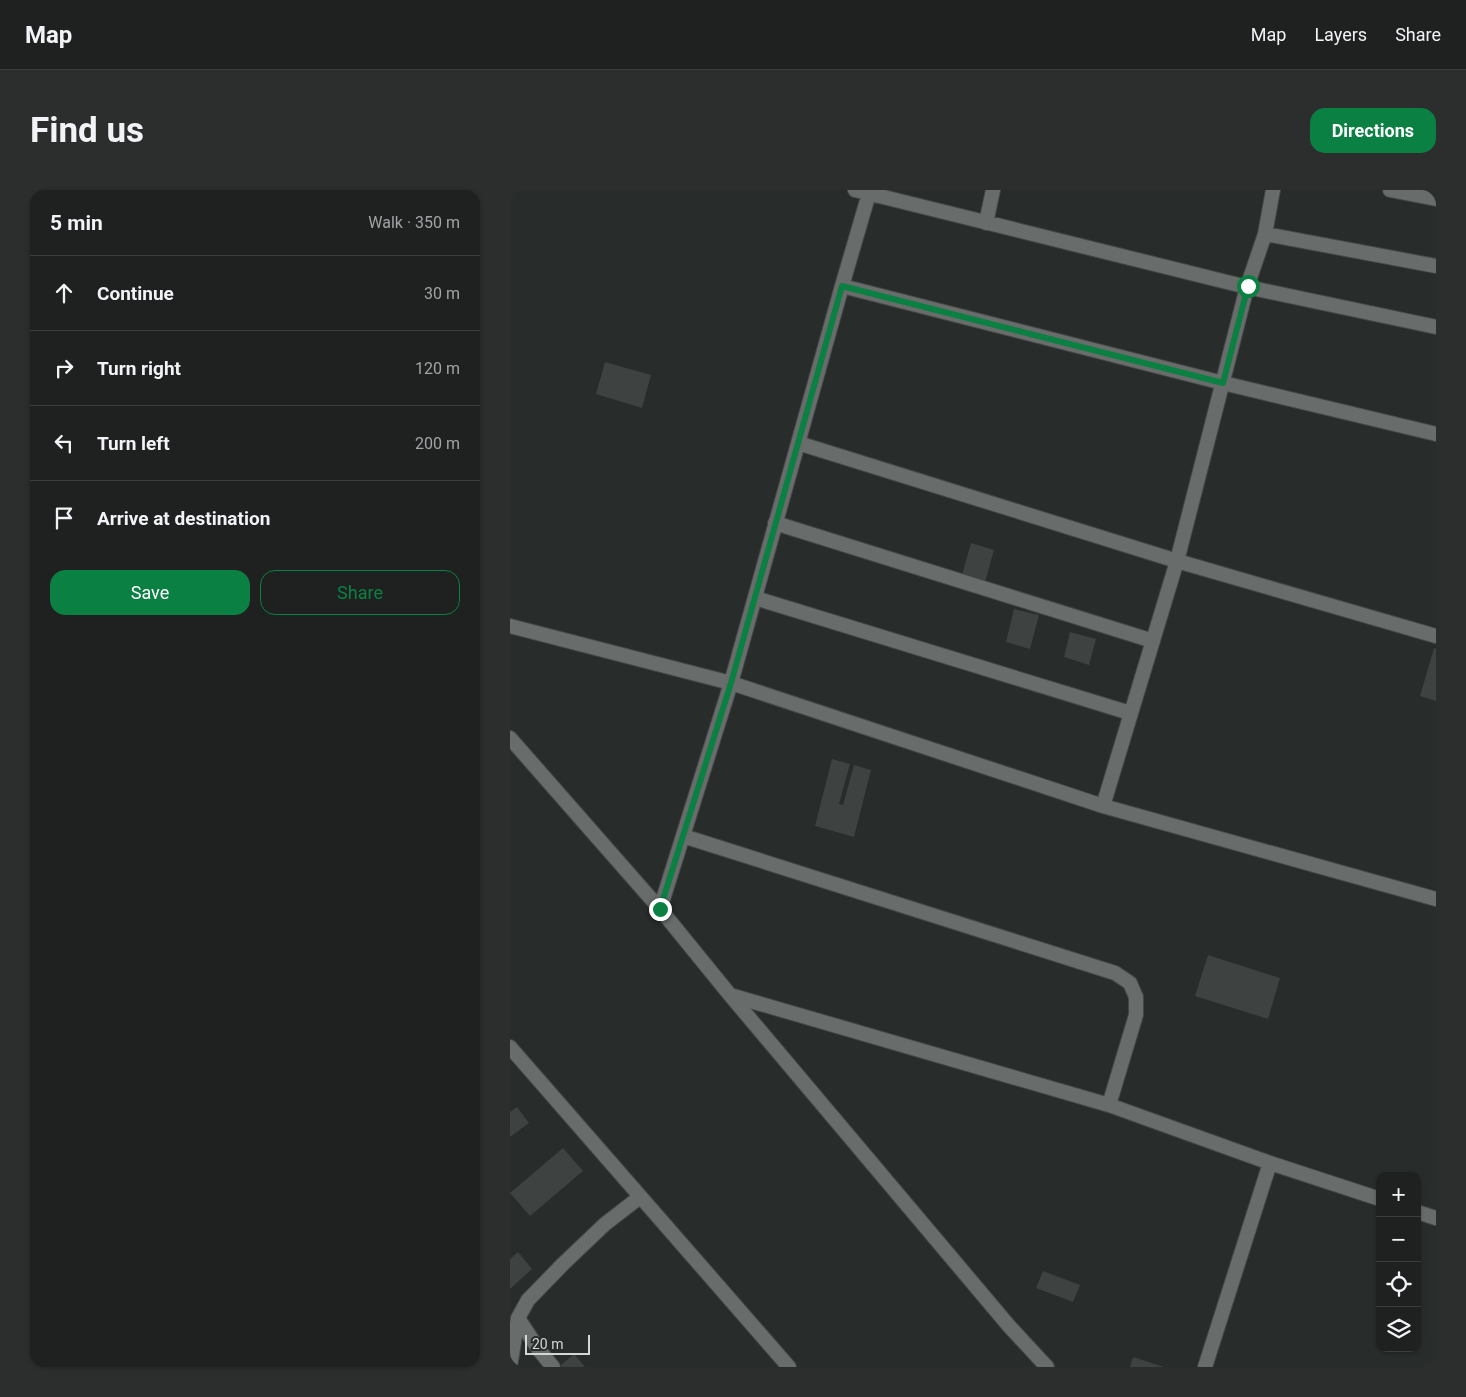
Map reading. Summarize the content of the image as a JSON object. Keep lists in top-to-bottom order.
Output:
{
  "scale_bar": "20 m",
  "page": {
    "header": "Map",
    "nav": ["Map", "Layers", "Share"],
    "buttons": [
      "Directions",
      ["Save", "Share"]
    ],
    "title": "Find us",
    "heading": ["5 min", "Walk · 350 m"],
    "list": [
      ["Continue", "30 m"],
      ["Turn right", "120 m"],
      ["Turn left", "200 m"],
      "Arrive at destination"
    ],
    "map_buttons": ["+", "−"],
    "scale": "20 m"
  }
}
